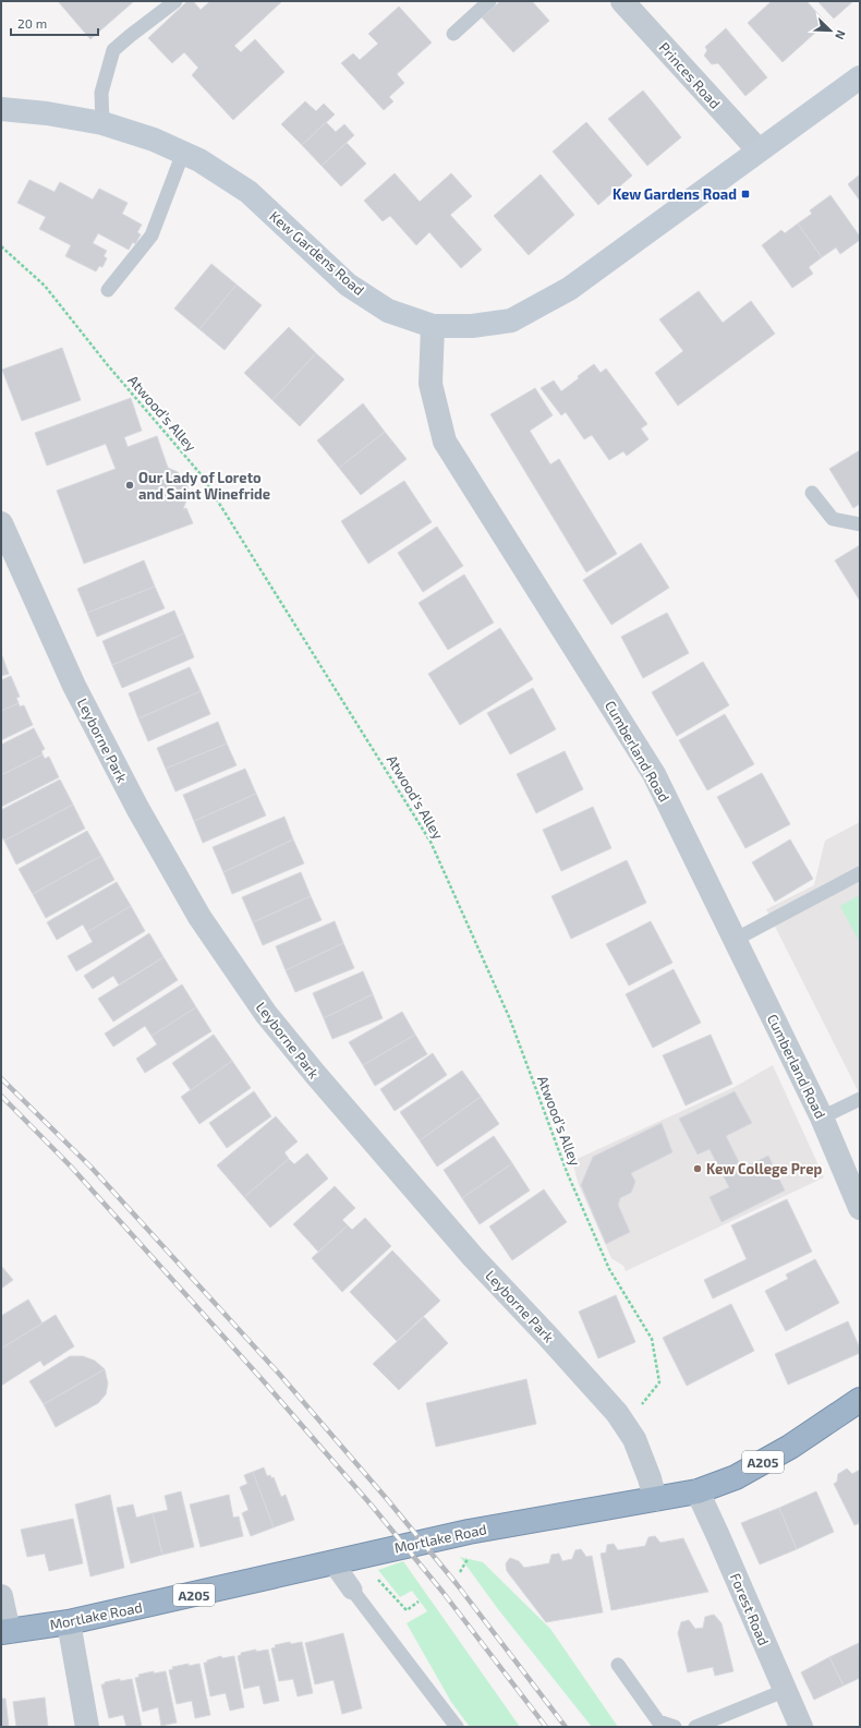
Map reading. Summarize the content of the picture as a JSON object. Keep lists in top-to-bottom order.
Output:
{
  "streets": {
    "highway": ["A205", "Mortlake Road"],
    "main road": ["Kew Gardens Road"],
    "street": [
      "Princes Road",
      "Leyborne Park",
      "Cumberland Road",
      "Forest Road"
    ],
    "path": ["Atwood’s Alley"]
  },
  "crossings": [
    ["Princes Road", "Kew Gardens Road"],
    ["Kew Gardens Road", "Cumberland Road"],
    ["Atwood’s Alley", "Leyborne Park"],
    ["Leyborne Park", "Mortlake Road"],
    ["Mortlake Road", "Forest Road"]
  ],
  "places": {
    "transit": ["Kew Gardens Road"],
    "other": ["Our Lady of Loreto and Saint Winefride", "Kew College Prep"]
  },
  "scale_bar": "20 m",
  "north": "bottom right"
}
